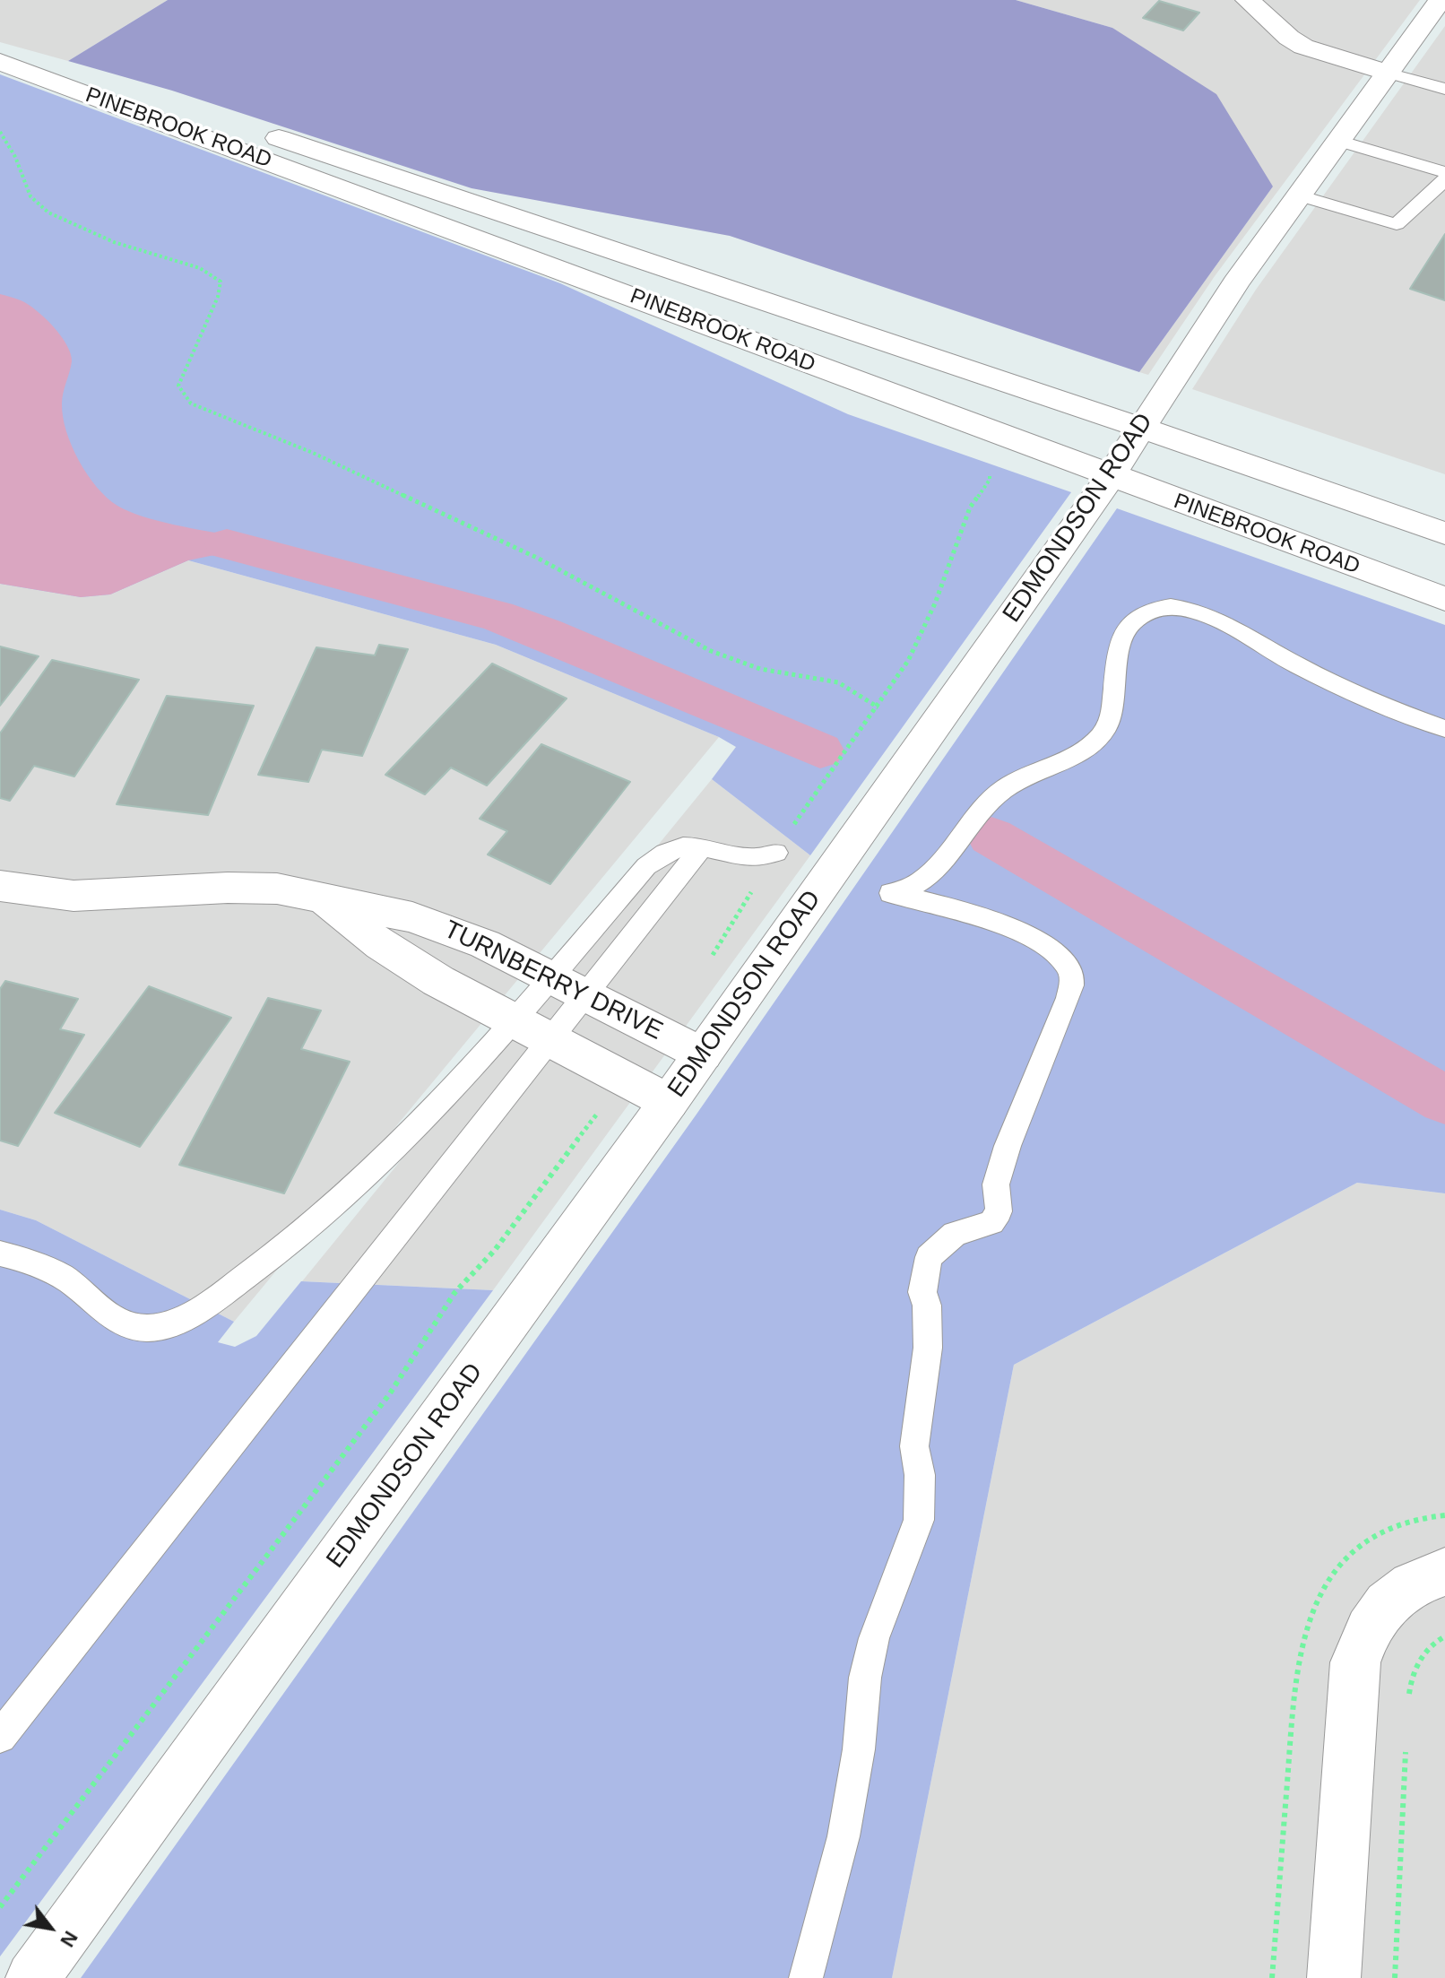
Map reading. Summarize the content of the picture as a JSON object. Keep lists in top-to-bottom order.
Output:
{
  "streets": {
    "street": ["PINEBROOK ROAD", "EDMONDSON ROAD", "TURNBERRY DRIVE"]
  },
  "crossings": [
    ["PINEBROOK ROAD", "EDMONDSON ROAD"],
    ["EDMONDSON ROAD", "TURNBERRY DRIVE"]
  ],
  "north": "bottom right"
}
